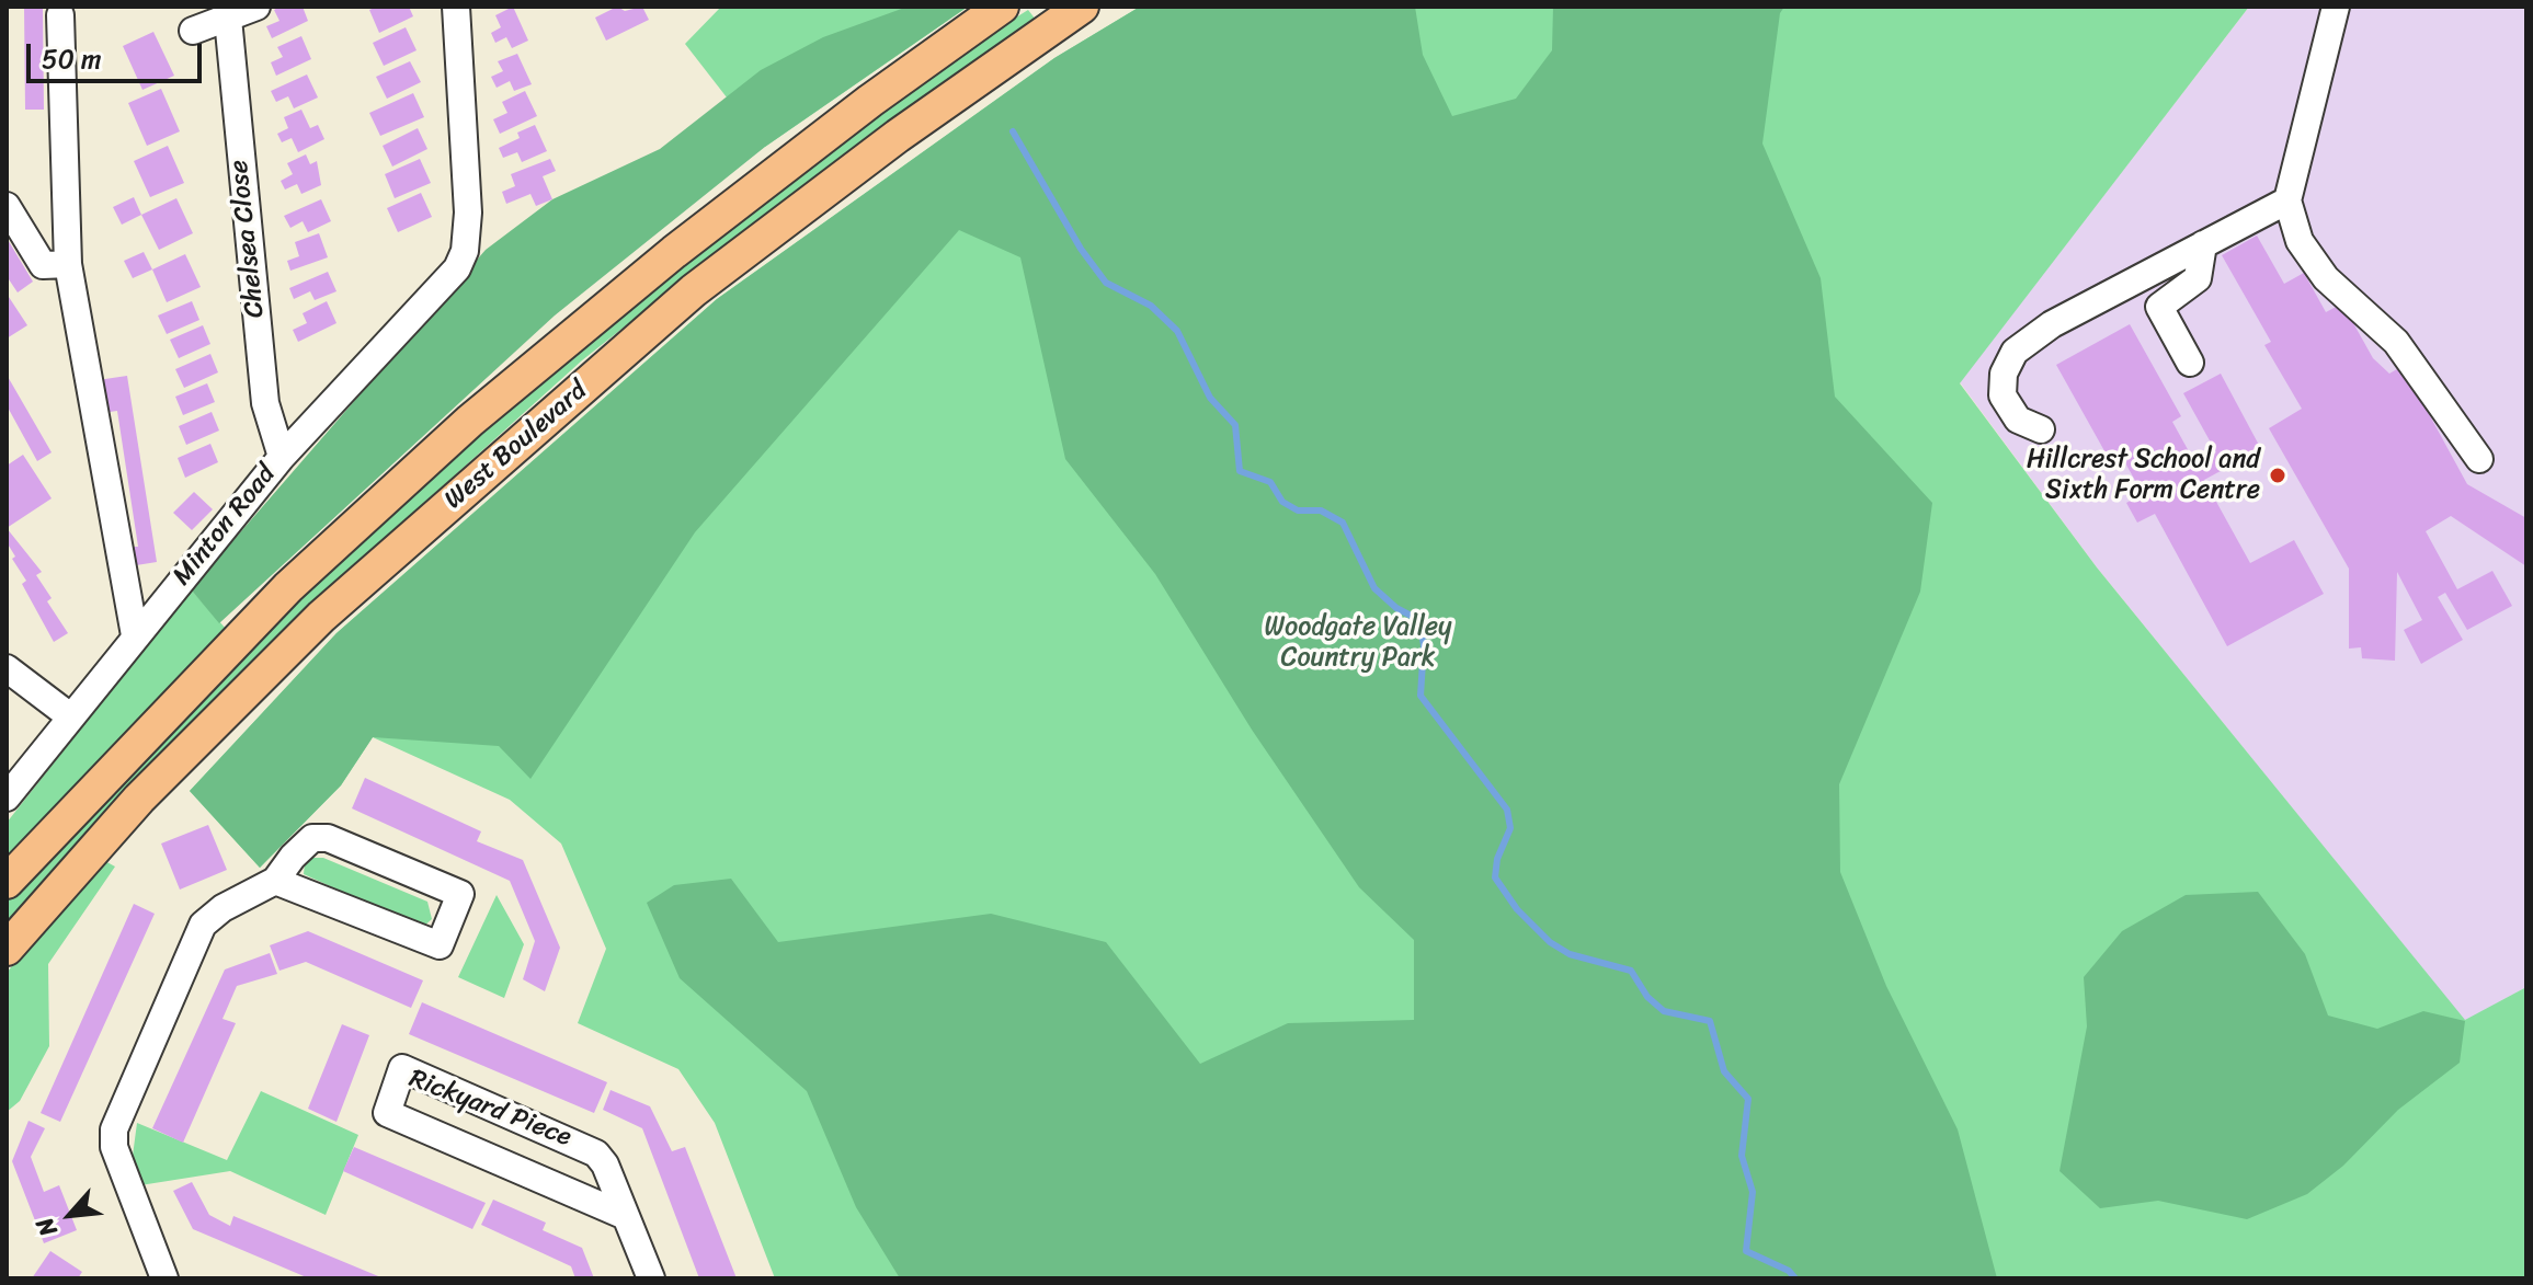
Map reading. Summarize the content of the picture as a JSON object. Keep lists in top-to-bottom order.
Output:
{
  "streets": {
    "main road": ["West Boulevard"],
    "street": ["Chelsea Close", "Minton Road", "Rickyard Piece"]
  },
  "crossings": [
    ["Chelsea Close", "Minton Road"]
  ],
  "parks": ["Woodgate Valley Country Park"],
  "places": ["Hillcrest School and Sixth Form Centre"],
  "scale_bar": "50 m",
  "north": "bottom left"
}
